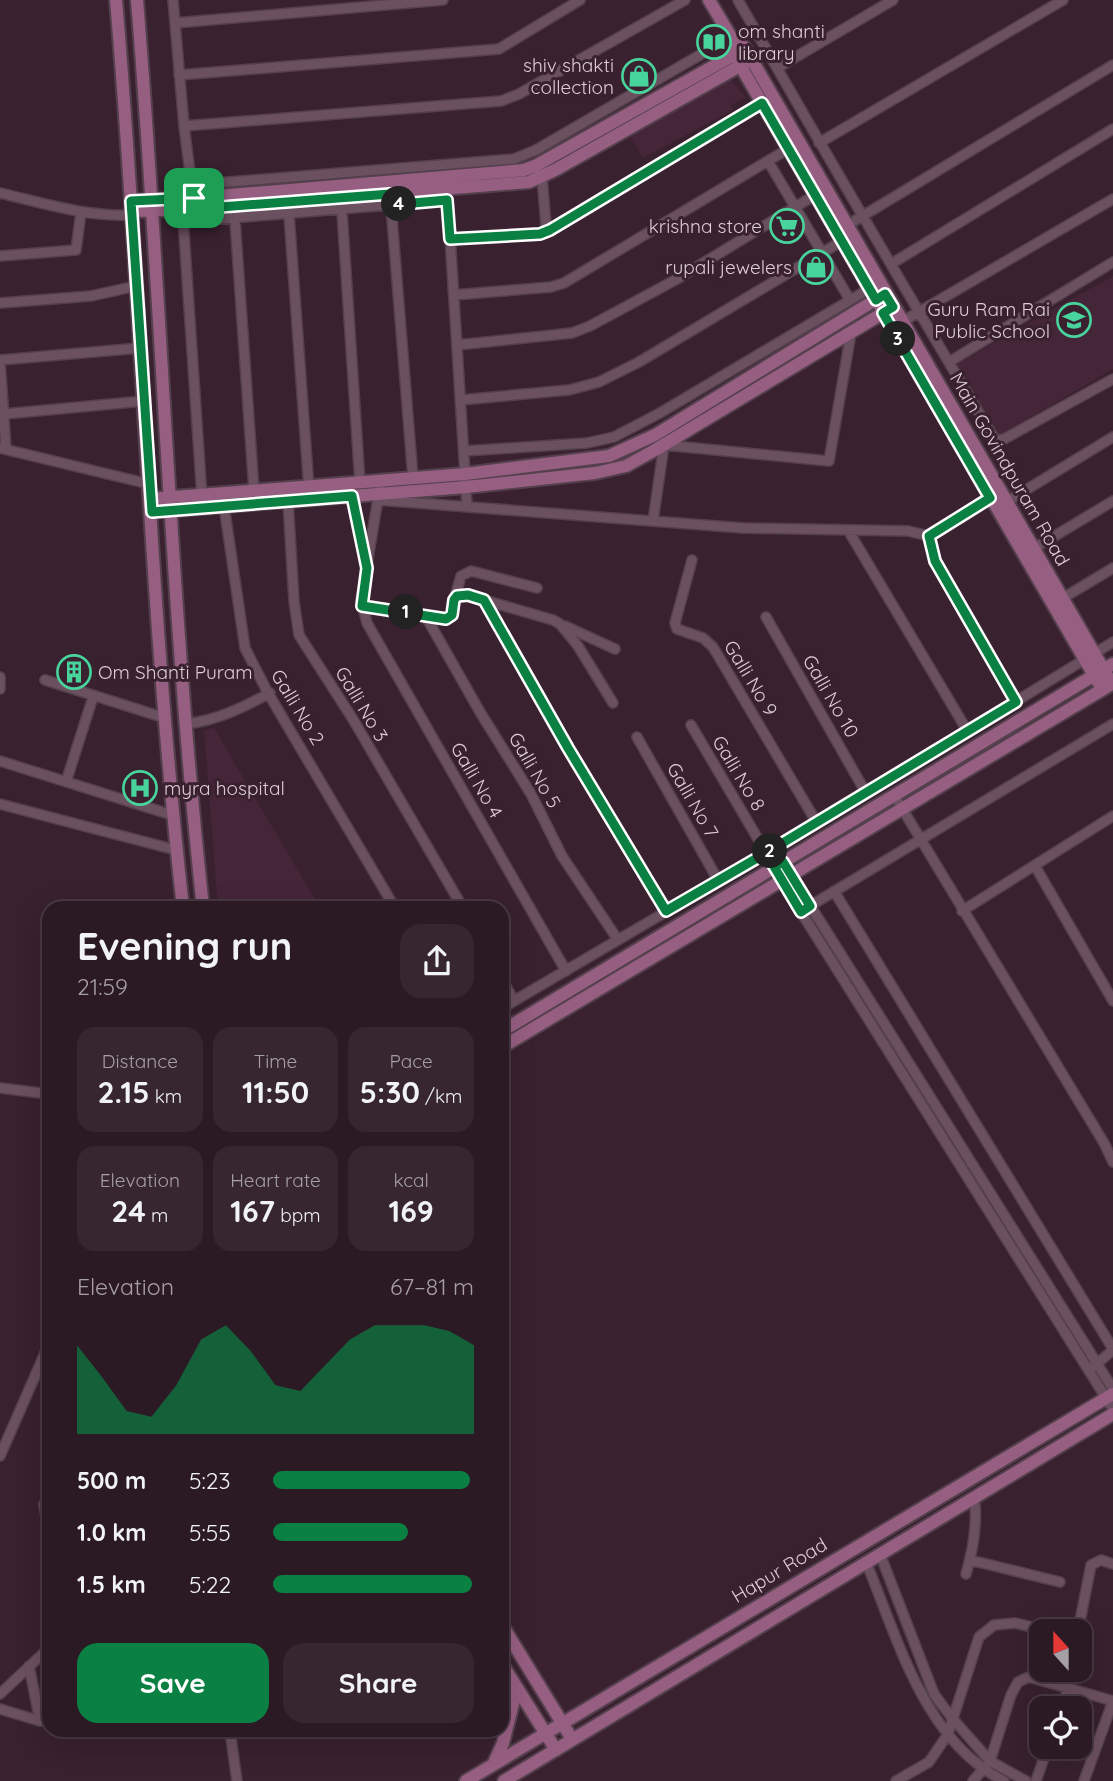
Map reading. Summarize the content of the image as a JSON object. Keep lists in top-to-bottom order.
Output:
{
  "streets": {
    "street": [
      "Main Govindpuram Road",
      "Galli No 9",
      "Galli No 10",
      "Galli No 3",
      "Galli No 2",
      "Galli No 5",
      "Galli No 8",
      "Galli No 4",
      "Galli No 7",
      "Hapur Road"
    ]
  },
  "crossings": [
    ["Main Govindpuram Road", "Galli No 8"]
  ],
  "places": {
    "library": ["om shanti library"],
    "shop": ["shiv shakti collection", "rupali jewelers"],
    "supermarket": ["krishna store"],
    "school or university": ["Guru Ram Rai Public School"],
    "building": ["Om Shanti Puram"],
    "hospital": ["myra hospital"]
  },
  "north": "top",
  "page": {
    "pins": [
      "4",
      "3",
      "1",
      "2"
    ],
    "heading": ["Evening run", "21:59"],
    "stats": [
      ["Distance", "2.15 km"],
      ["Time", "11:50"],
      ["Pace", "5:30 /km"],
      ["Elevation", "24 m"],
      ["Heart rate", "167 bpm"],
      ["kcal", "169"]
    ],
    "chart": ["Elevation", "67–81 m"],
    "list": [
      {
        "name": "500 m",
        "note": "5:23"
      },
      {
        "name": "1.0 km",
        "note": "5:55"
      },
      {
        "name": "1.5 km",
        "note": "5:22"
      }
    ],
    "buttons": ["Save", "Share"]
  }
}
